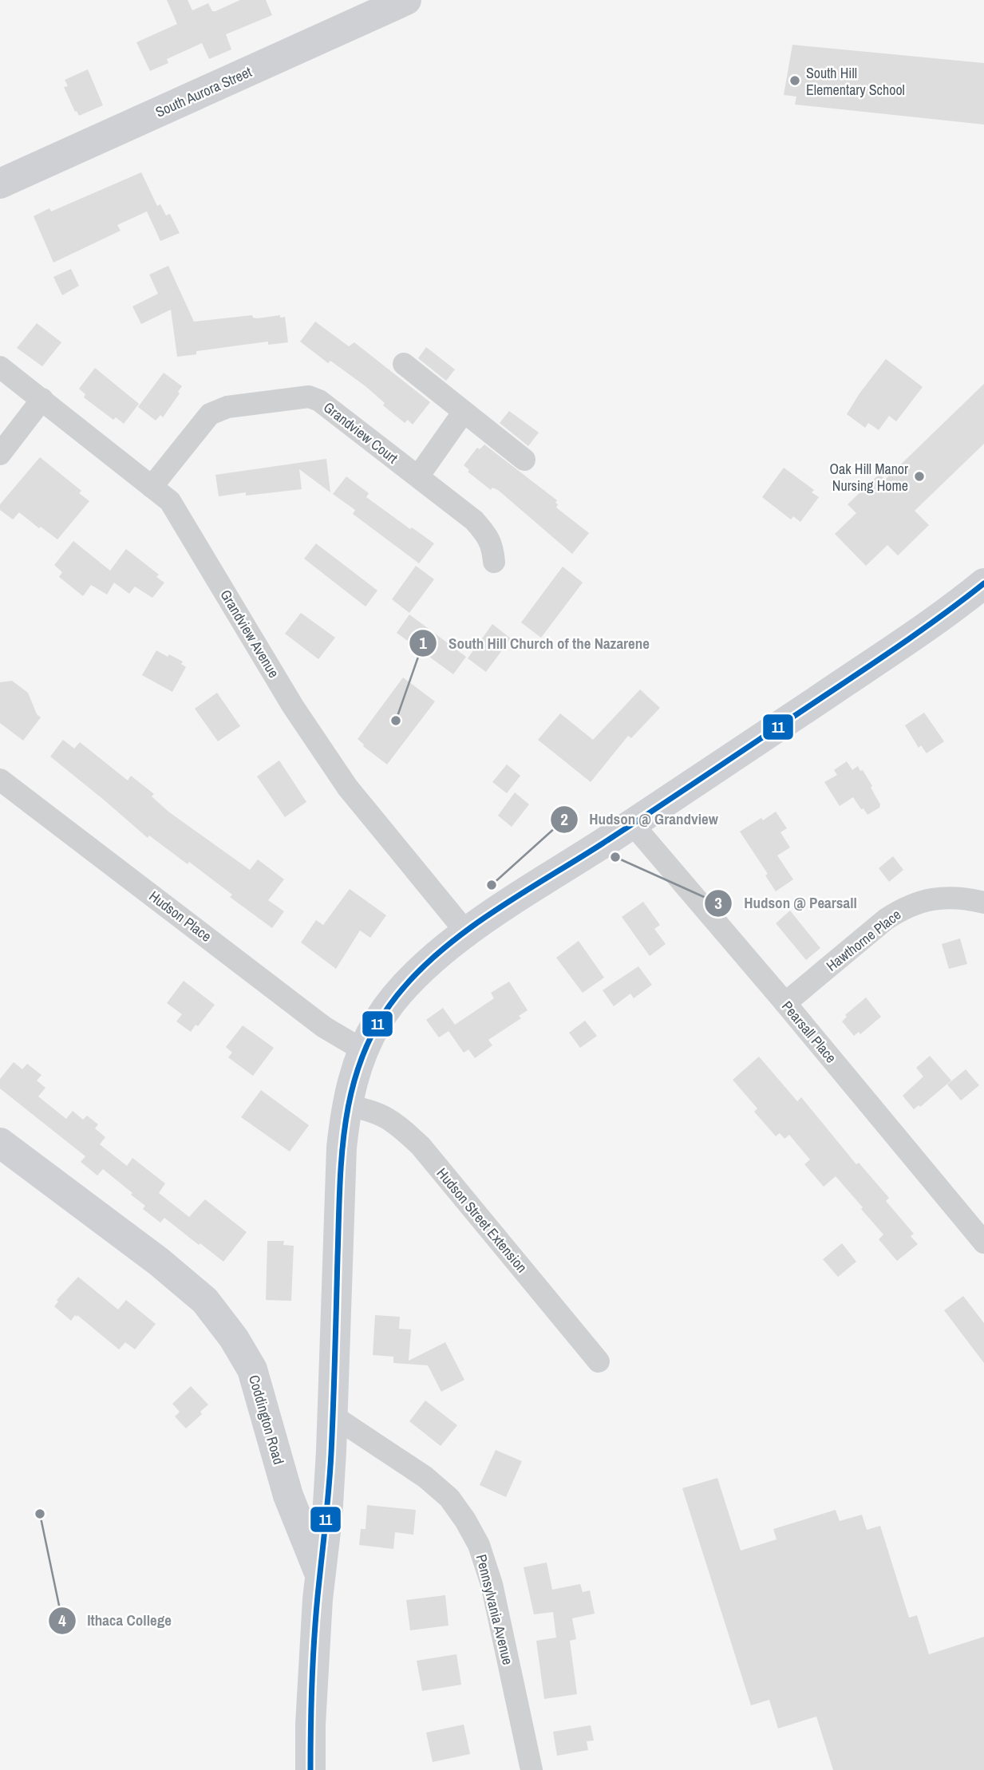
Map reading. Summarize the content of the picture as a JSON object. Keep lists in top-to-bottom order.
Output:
{
  "streets": {
    "street": [
      "South Aurora Street",
      "Grandview Court",
      "Grandview Avenue",
      "Hudson Place",
      "Hawthorne Place",
      "Pearsall Place",
      "Hudson Street Extension",
      "Coddington Road",
      "Pennsylvania Avenue"
    ]
  },
  "crossings": [
    ["Grandview Court", "Grandview Avenue"],
    ["Hawthorne Place", "Pearsall Place"]
  ],
  "places": [
    "South Hill Elementary School",
    "Oak Hill Manor Nursing Home",
    "South Hill Church of the Nazarene",
    "Hudson @ Pearsall",
    "Hudson @ Grandview",
    "Ithaca College"
  ],
  "lines": ["transit line 11"]
}
